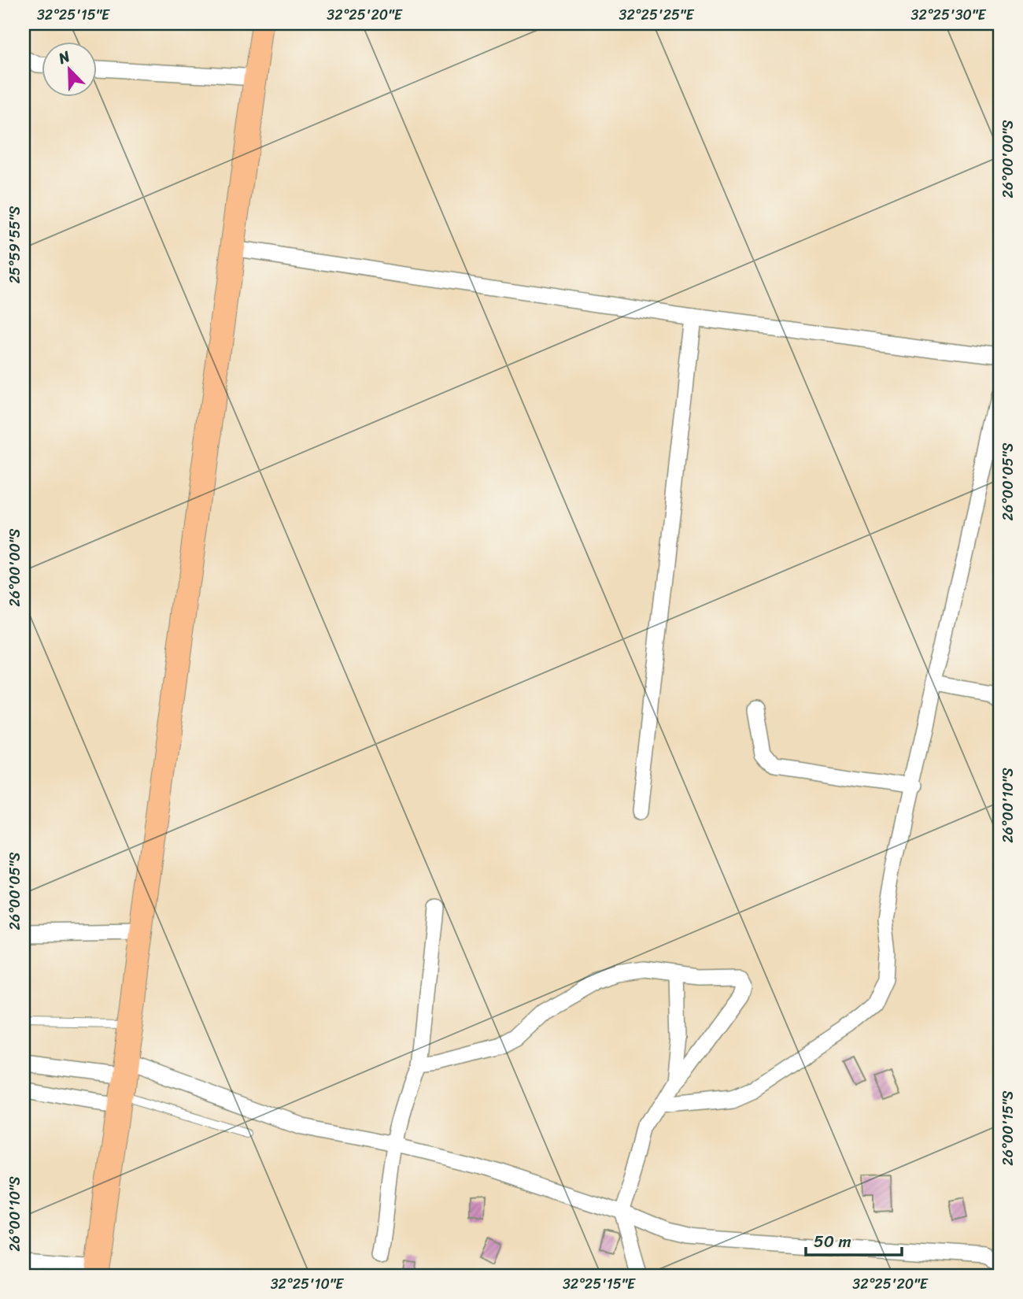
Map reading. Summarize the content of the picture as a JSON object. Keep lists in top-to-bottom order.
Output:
{
  "scale_bar": "50 m",
  "north": "top left",
  "coordinates": [
    "32°25'15\"E",
    "32°25'20\"E",
    "32°25'25\"E",
    "32°25'30\"E",
    "26°00'00\"S",
    "25°59'55\"S",
    "26°00'05\"S",
    "26°00'10\"S",
    "26°00'15\"S",
    "32°25'10\"E"
  ]
}
